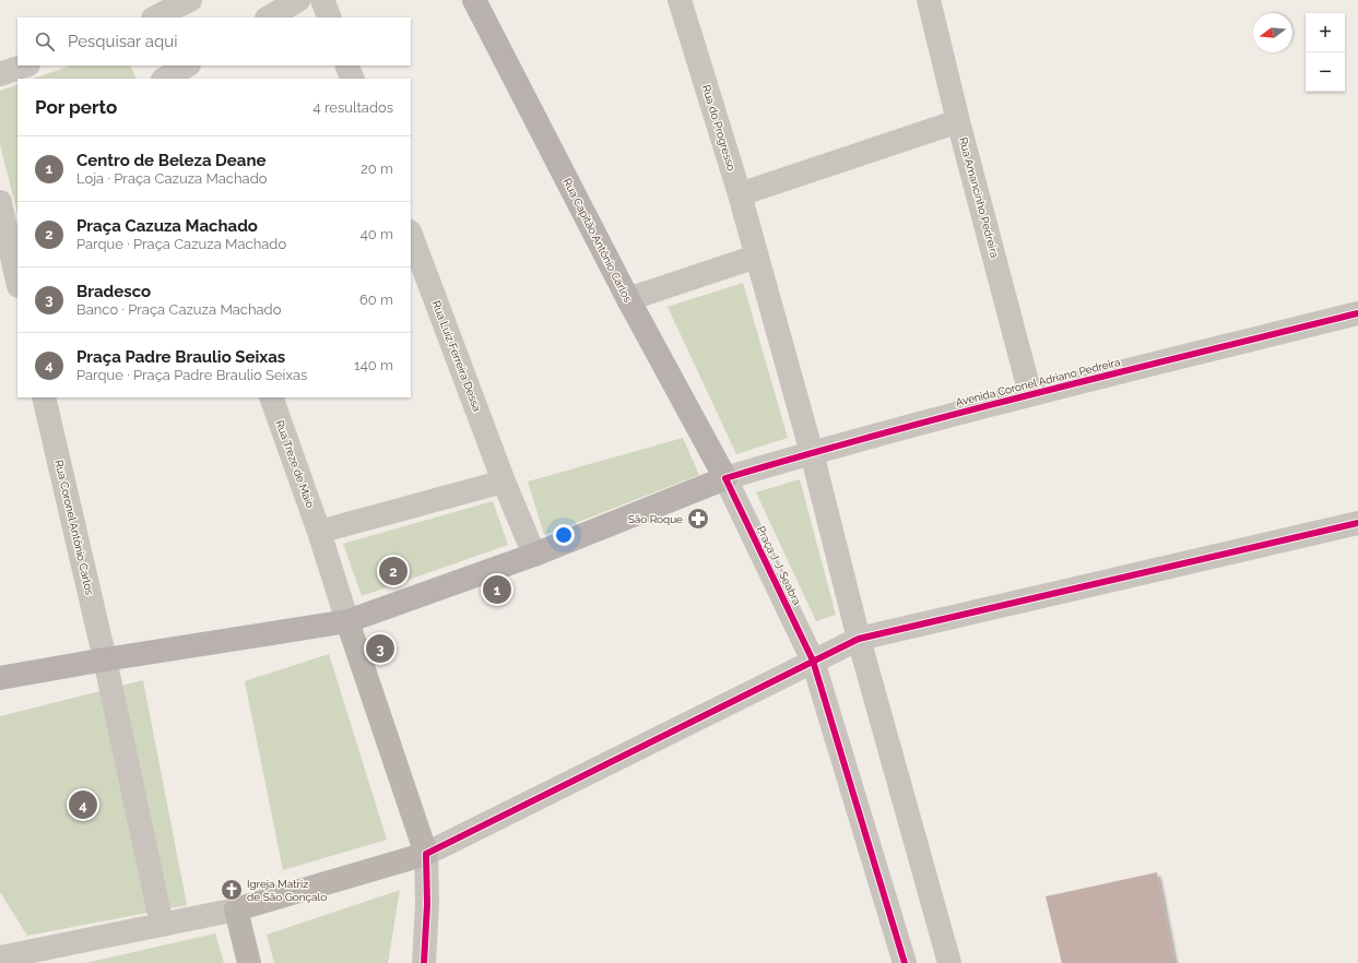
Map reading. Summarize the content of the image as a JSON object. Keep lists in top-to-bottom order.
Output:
{
  "streets": {
    "main road": ["Rua Capitão Antônio Carlos"],
    "street": [
      "Rua do Progresso",
      "Rua Amancinho Pedreira",
      "Rua Luiz Ferreira Dessa",
      "Avenida Coronel Adriano Pedreira",
      "Rua Treze de Maio",
      "Rua Coronel Antônio Carlos",
      "Praça J. J. Seabra"
    ]
  },
  "crossings": [
    ["Rua Amancinho Pedreira", "Avenida Coronel Adriano Pedreira"],
    ["Rua Capitão Antônio Carlos", "Avenida Coronel Adriano Pedreira"],
    ["Rua Capitão Antônio Carlos", "Praça J. J. Seabra"],
    ["Avenida Coronel Adriano Pedreira", "Praça J. J. Seabra"]
  ],
  "places": {
    "pharmacy": ["São Roque"],
    "church": ["Igreja Matriz de São Gonçalo"]
  },
  "north": "left",
  "page": {
    "map_buttons": ["+", "−"],
    "search": "Pesquisar aqui",
    "heading": ["Por perto", "4 resultados"],
    "list": [
      {
        "mark": "1",
        "name": "Centro de Beleza Deane",
        "note": "Loja · Praça Cazuza Machado",
        "value": "20 m"
      },
      {
        "mark": "2",
        "name": "Praça Cazuza Machado",
        "note": "Parque · Praça Cazuza Machado",
        "value": "40 m"
      },
      {
        "mark": "3",
        "name": "Bradesco",
        "note": "Banco · Praça Cazuza Machado",
        "value": "60 m"
      },
      {
        "mark": "4",
        "name": "Praça Padre Braulio Seixas",
        "note": "Parque · Praça Padre Braulio Seixas",
        "value": "140 m"
      }
    ],
    "pins": [
      "2",
      "1",
      "3",
      "4"
    ]
  }
}
